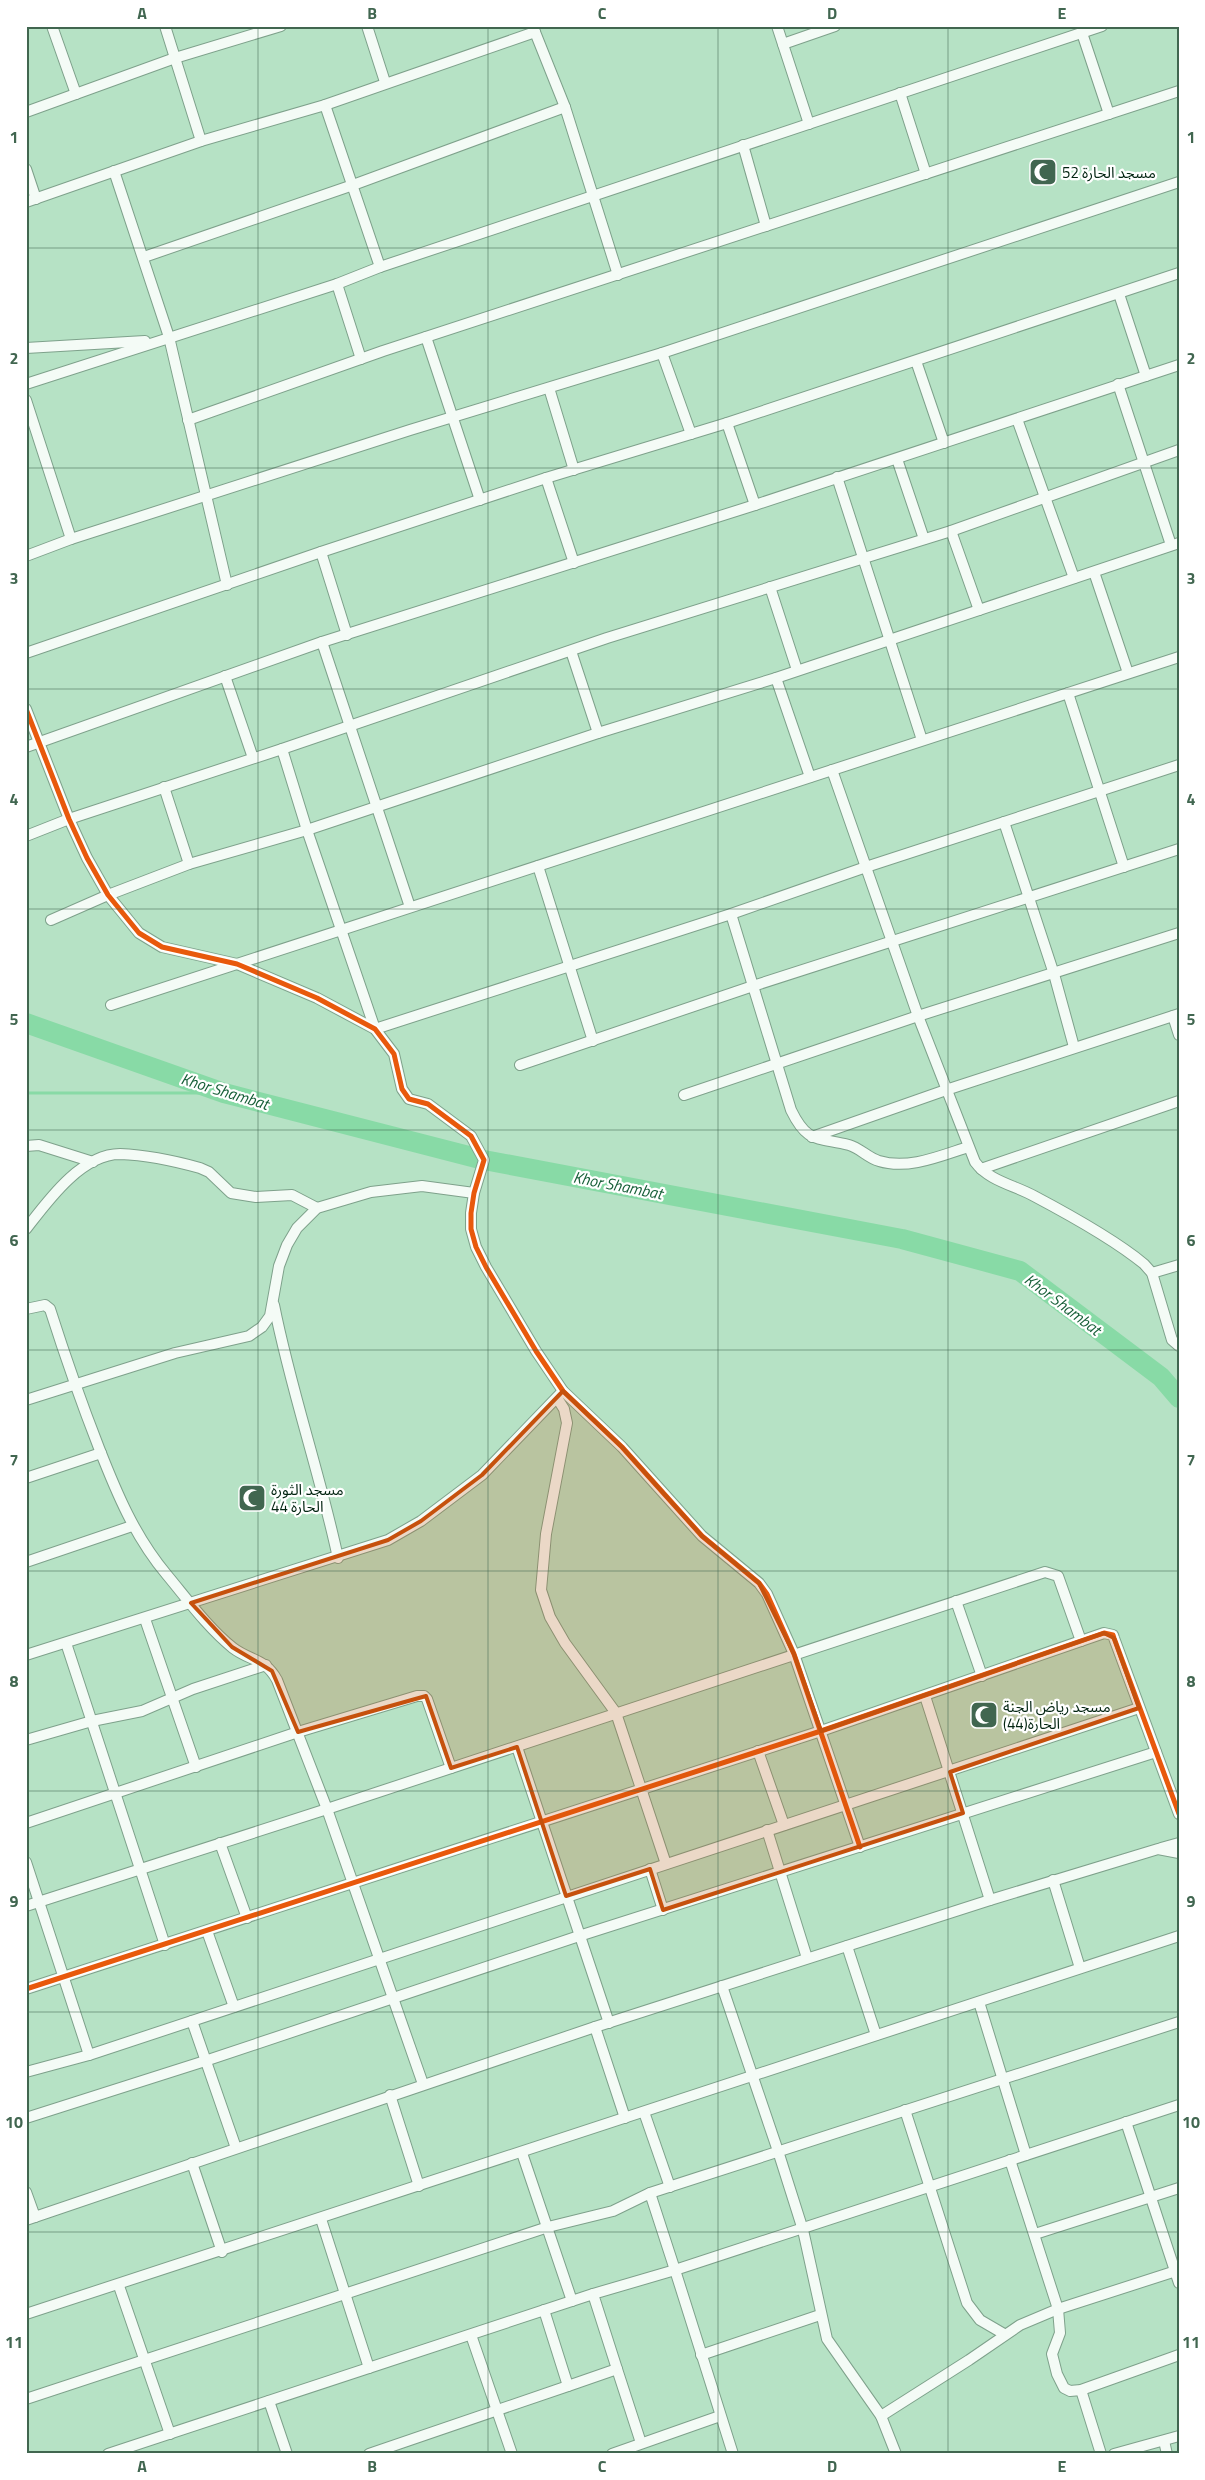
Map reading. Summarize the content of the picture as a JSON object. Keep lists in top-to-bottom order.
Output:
{
  "water": ["Khor Shambat"],
  "places": {
    "mosque": ["مسجد الحارة 52", "مسجد الثورة الحارة 44", "مسجد رياض الجنة الحارة(44)"]
  },
  "grid": {
    "columns": [
      "A",
      "B",
      "C",
      "D",
      "E"
    ],
    "rows": [
      "1",
      "2",
      "3",
      "4",
      "5",
      "6",
      "7",
      "8",
      "9",
      "10",
      "11"
    ]
  }
}
